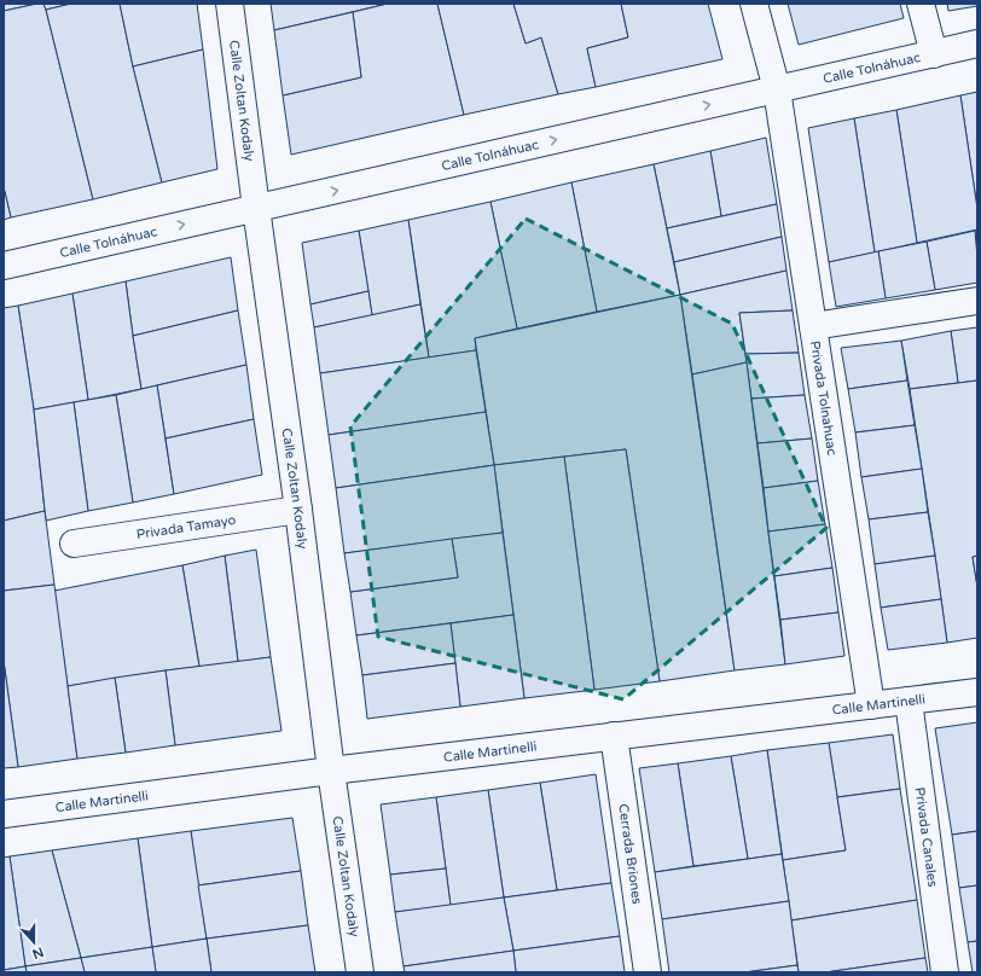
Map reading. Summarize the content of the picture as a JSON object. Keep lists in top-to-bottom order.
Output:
{
  "streets": {
    "street": [
      "Calle Tolnáhuac",
      "Calle Zoltan Kodaly",
      "Privada Tolnahuac",
      "Privada Tamayo",
      "Calle Martinelli",
      "Privada Canales",
      "Cerrada Briones"
    ]
  },
  "crossings": [
    ["Calle Tolnáhuac", "Calle Zoltan Kodaly"],
    ["Calle Tolnáhuac", "Privada Tolnahuac"],
    ["Calle Zoltan Kodaly", "Privada Tamayo"],
    ["Calle Zoltan Kodaly", "Calle Martinelli"],
    ["Privada Tolnahuac", "Calle Martinelli"],
    ["Calle Martinelli", "Privada Canales"],
    ["Calle Martinelli", "Cerrada Briones"]
  ],
  "one_way": ["Calle Tolnáhuac"],
  "north": "bottom"
}
